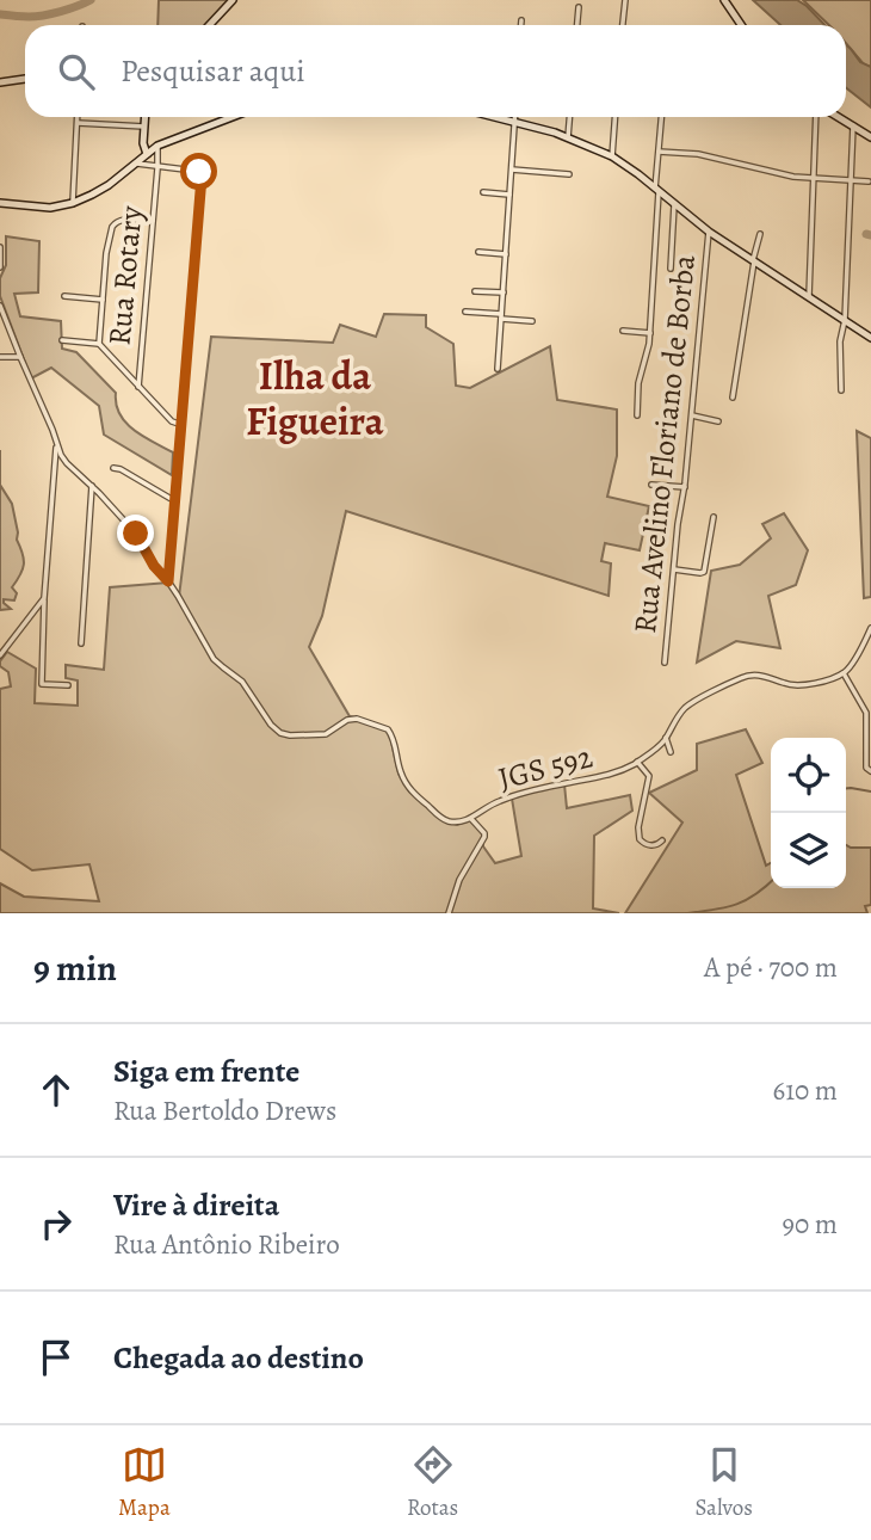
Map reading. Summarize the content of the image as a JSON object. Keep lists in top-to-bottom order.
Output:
{
  "streets": {
    "street": ["Rua Rotary", "Rua Avelino Floriano de Borba", "JGS 592"]
  },
  "districts": ["Ilha da Figueira"],
  "page": {
    "search": "Pesquisar aqui",
    "heading": ["9 min", "A pé · 700 m"],
    "list": [
      ["Siga em frente", "Rua Bertoldo Drews", "610 m"],
      ["Vire à direita", "Rua Antônio Ribeiro", "90 m"],
      "Chegada ao destino"
    ],
    "nav": ["Mapa", "Rotas", "Salvos"]
  }
}
